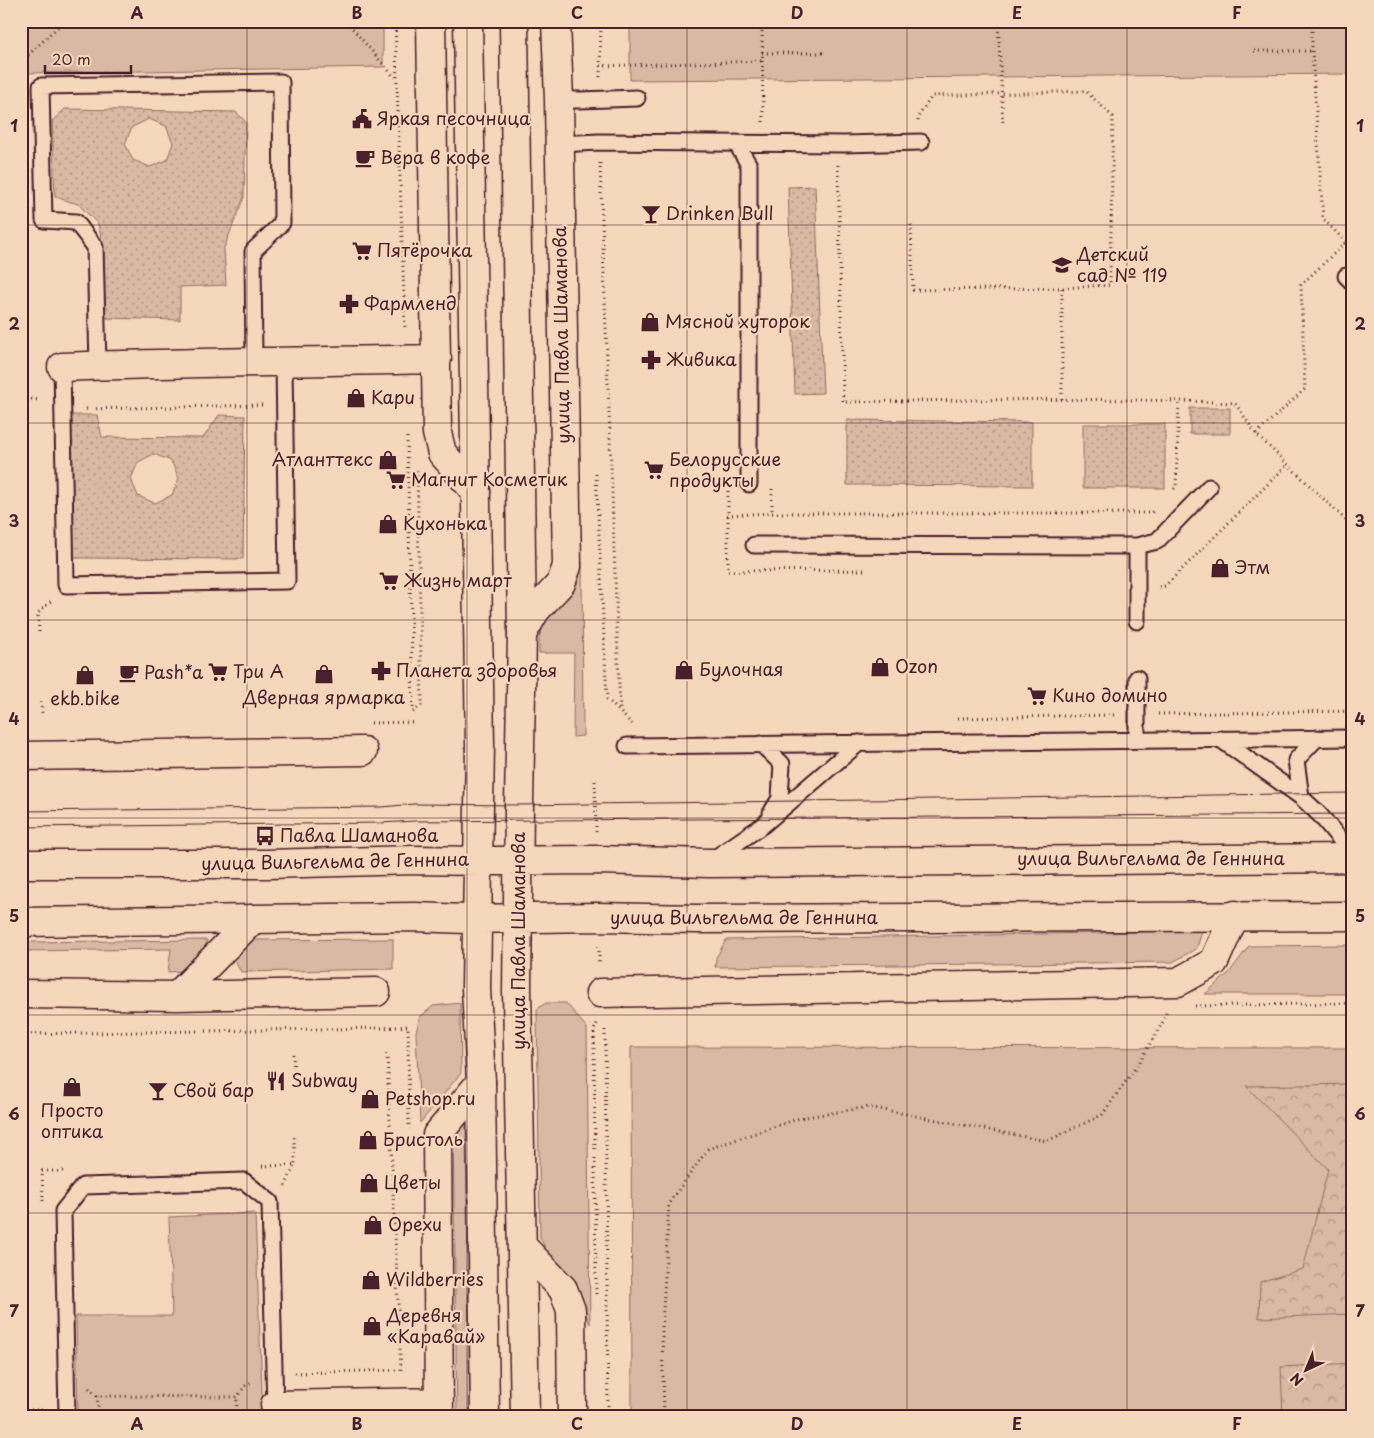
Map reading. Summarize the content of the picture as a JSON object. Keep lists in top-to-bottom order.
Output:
{
  "streets": {
    "street": ["улица Павла Шаманова", "улица Вильгельма де Геннина"]
  },
  "crossings": [
    ["улица Павла Шаманова", "улица Вильгельма де Геннина"]
  ],
  "places": {
    "public building": ["Яркая песочница"],
    "cafe": ["Вера в кофе", "Pash*a"],
    "bar": ["Drinken Bull", "Свой бар"],
    "supermarket": [
      "Пятёрочка",
      "Белорусские продукты",
      "Магнит Косметик",
      "Жизнь март",
      "Три А",
      "Кино домино"
    ],
    "school or university": ["Детский сад № 119"],
    "pharmacy": ["Фармленд", "Живика", "Планета здоровья"],
    "shop": [
      "Мясной хуторок",
      "Кари",
      "Атланттекс",
      "Кухонька",
      "Этм",
      "Ozon",
      "Булочная",
      "Дверная ярмарка",
      "ekb.bike",
      "Просто оптика",
      "Petshop.ru",
      "Бристоль",
      "Цветы",
      "Орехи",
      "Wildberries",
      "Деревня «Каравай»"
    ],
    "bus stop": ["Павла Шаманова"],
    "restaurant": ["Subway"]
  },
  "scale_bar": "20 m",
  "north": "bottom left",
  "grid": {
    "columns": [
      "A",
      "B",
      "C",
      "D",
      "E",
      "F"
    ],
    "rows": [
      "1",
      "2",
      "3",
      "4",
      "5",
      "6",
      "7"
    ]
  }
}
